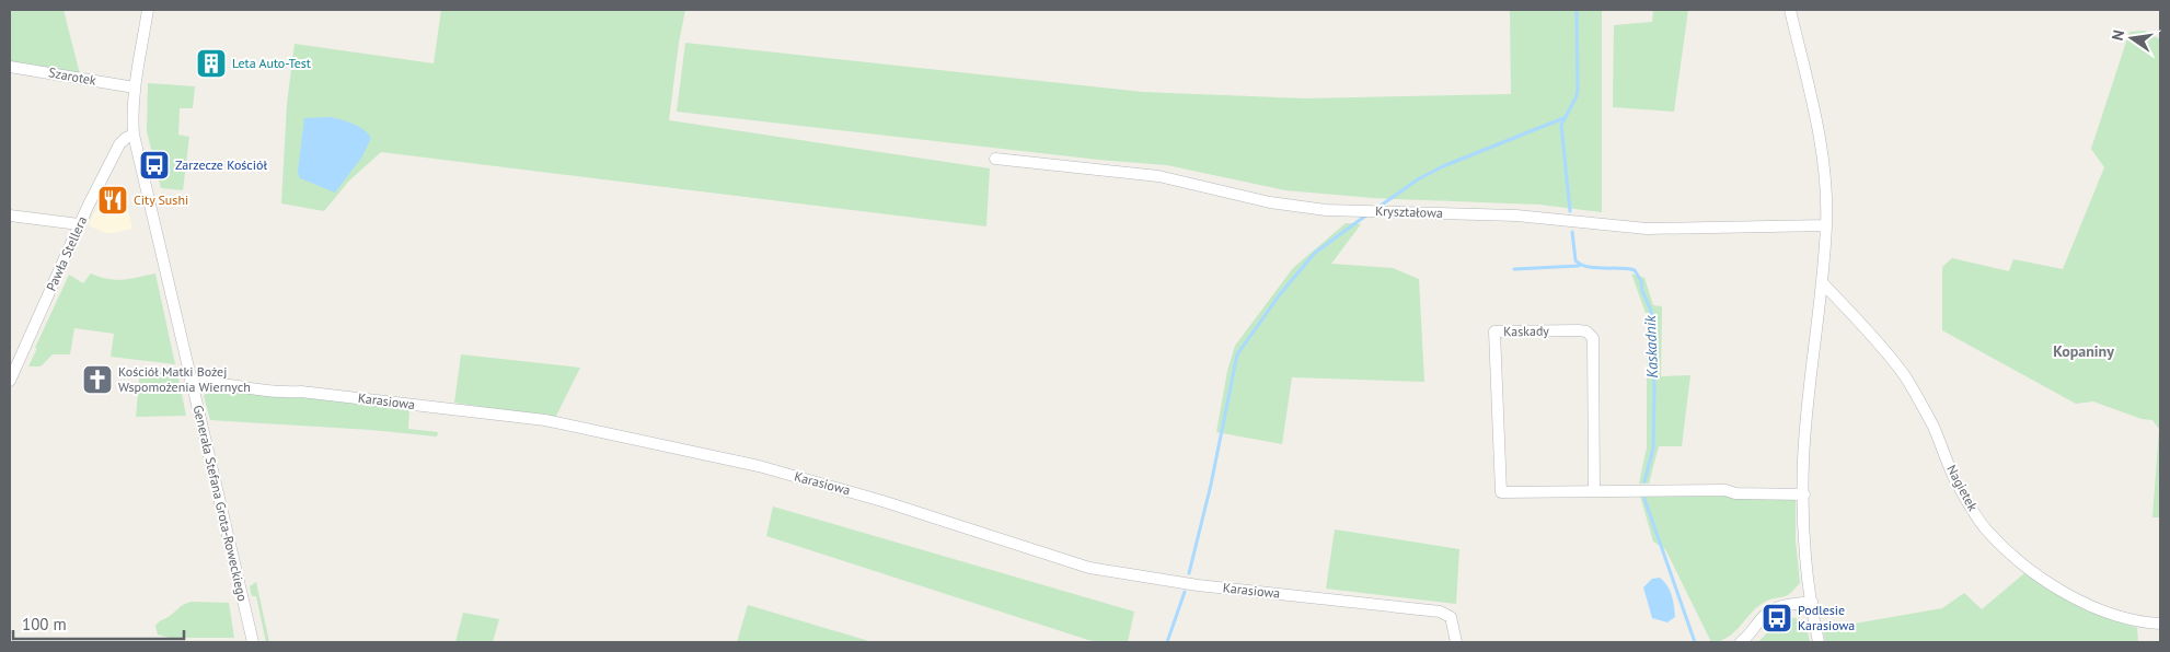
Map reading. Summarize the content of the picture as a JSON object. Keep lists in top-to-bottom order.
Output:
{
  "streets": {
    "street": [
      "Szarotek",
      "Kryształowa",
      "Pawła Stellera",
      "Kaskady",
      "Karasiowa",
      "Nagietek",
      "Generała Stefana Grota-Roweckiego"
    ]
  },
  "crossings": [
    ["Szarotek", "Generała Stefana Grota-Roweckiego"],
    ["Pawła Stellera", "Generała Stefana Grota-Roweckiego"],
    ["Karasiowa", "Generała Stefana Grota-Roweckiego"]
  ],
  "districts": ["Kopaniny"],
  "water": ["Kaskadnik"],
  "places": {
    "building": ["Leta Auto-Test"],
    "bus stop": ["Zarzecze Kościół", "Podlesie Karasiowa"],
    "restaurant": ["City Sushi"],
    "church": ["Kościół Matki Bożej Wspomożenia Wiernych"]
  },
  "scale_bar": "100 m",
  "north": "left"
}
